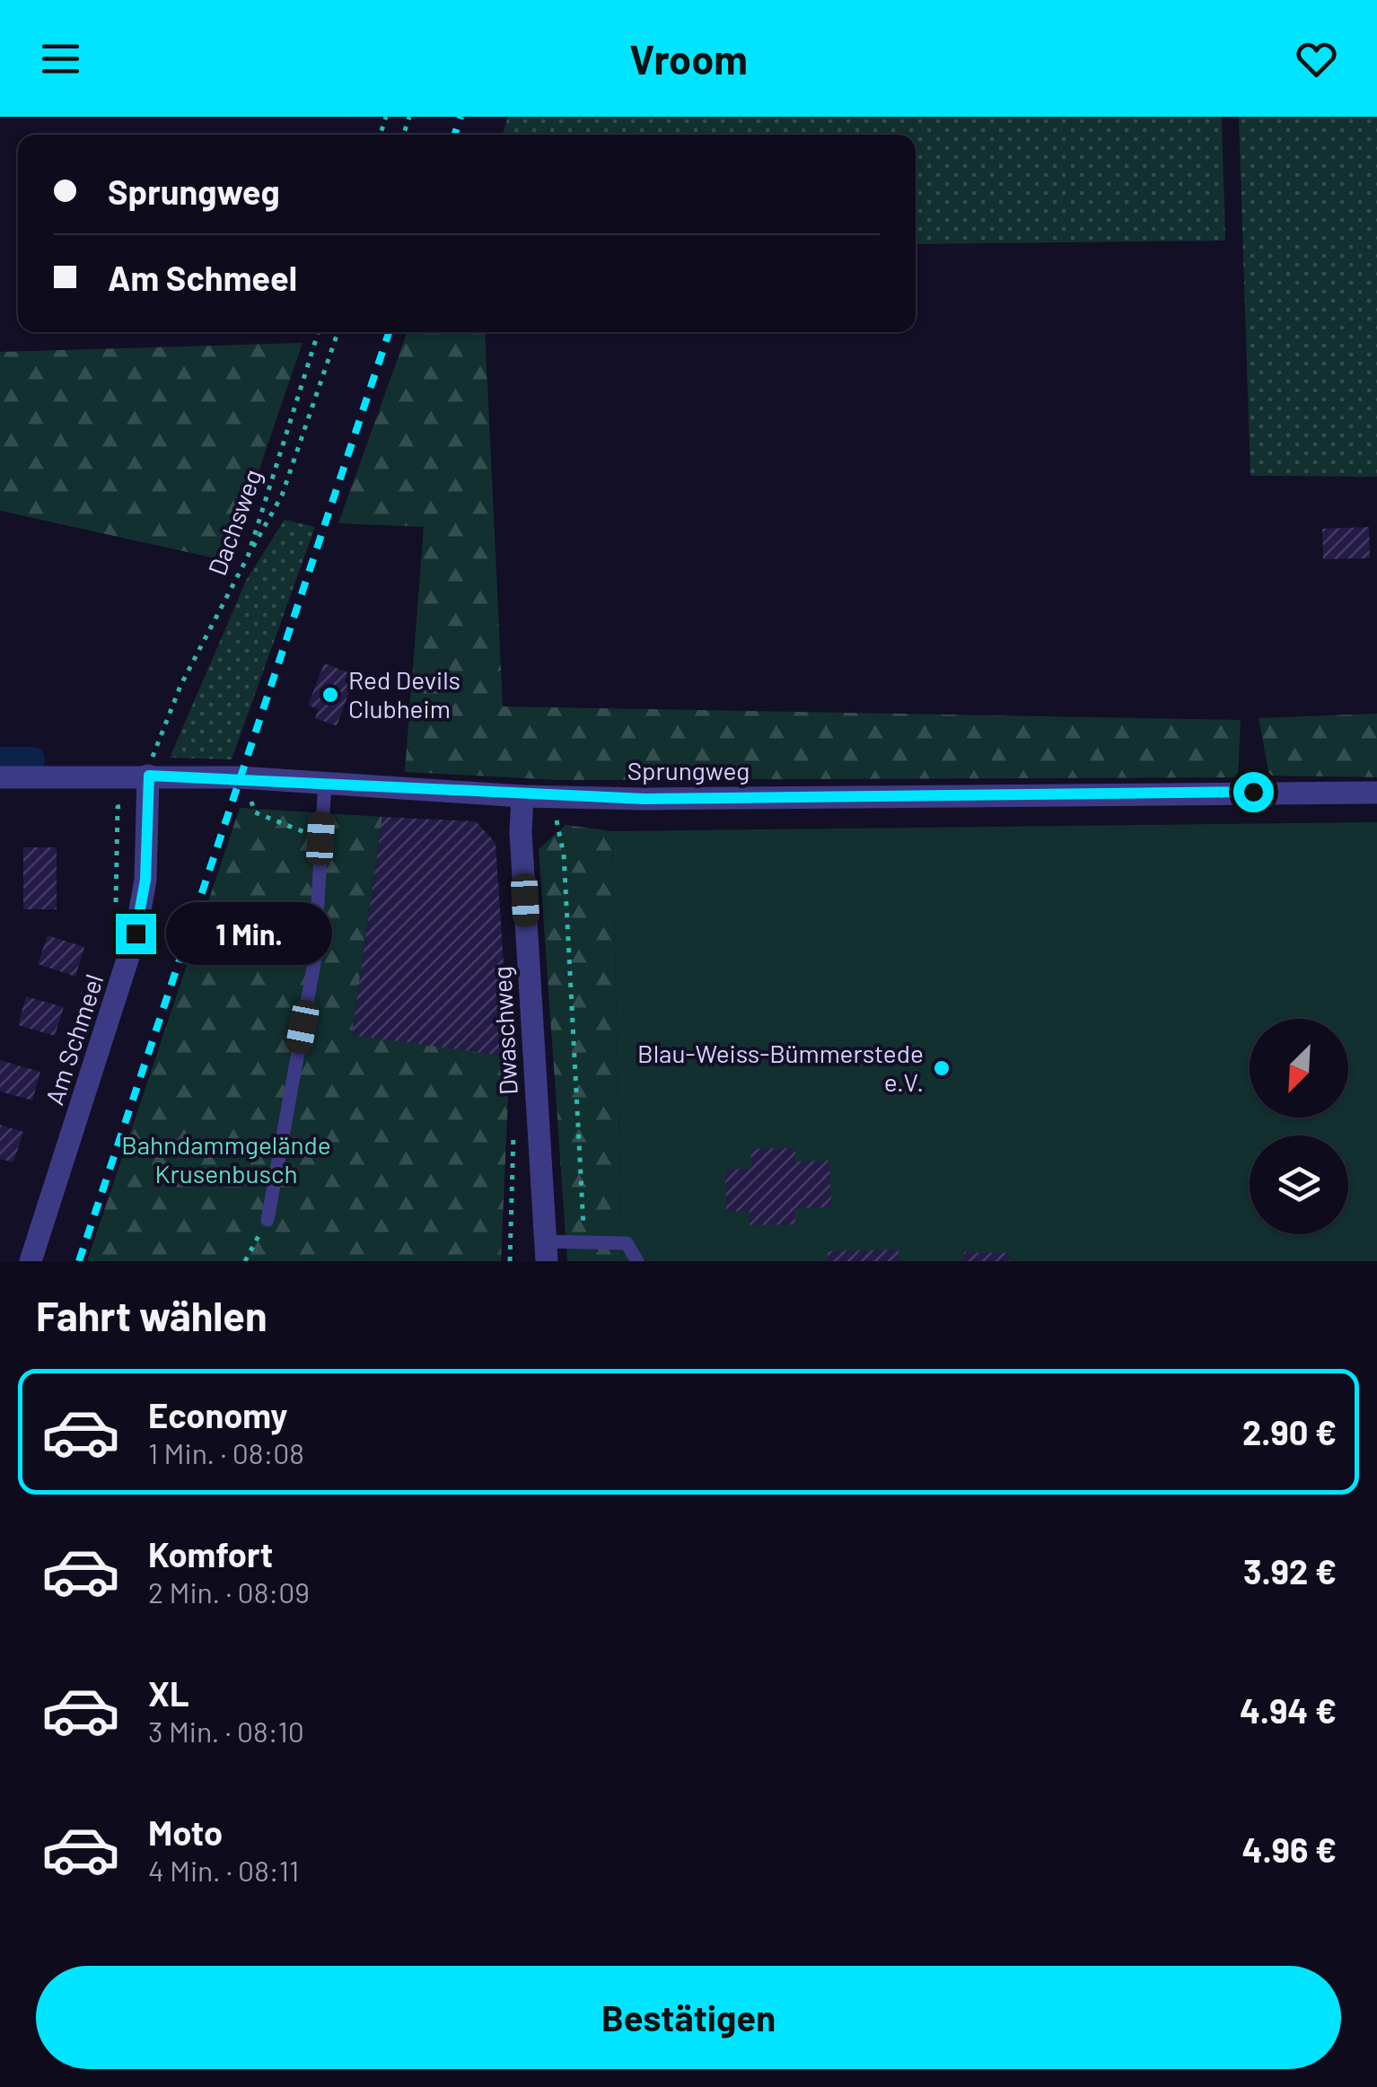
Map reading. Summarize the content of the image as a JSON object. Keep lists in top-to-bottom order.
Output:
{
  "streets": {
    "street": ["Sprungweg", "Dwaschweg", "Am Schmeel"],
    "path": ["Dachsweg"]
  },
  "crossings": [
    ["Dachsweg", "Sprungweg"],
    ["Dachsweg", "Am Schmeel"],
    ["Sprungweg", "Dwaschweg"],
    ["Sprungweg", "Am Schmeel"]
  ],
  "parks": ["Bahndammgelände Krusenbusch"],
  "places": ["Red Devils Clubheim", "Blau-Weiss-Bümmerstede e.V."],
  "north": "bottom left",
  "page": {
    "header": "Vroom",
    "banner": ["Sprungweg", "Am Schmeel"],
    "bubble": "1 Min.",
    "heading": "Fahrt wählen",
    "list": [
      {
        "name": "Economy",
        "note": "1 Min. · 08:08",
        "value": "2.90 €"
      },
      {
        "name": "Komfort",
        "note": "2 Min. · 08:09",
        "value": "3.92 €"
      },
      {
        "name": "XL",
        "note": "3 Min. · 08:10",
        "value": "4.94 €"
      },
      {
        "name": "Moto",
        "note": "4 Min. · 08:11",
        "value": "4.96 €"
      }
    ],
    "buttons": "Bestätigen"
  }
}
